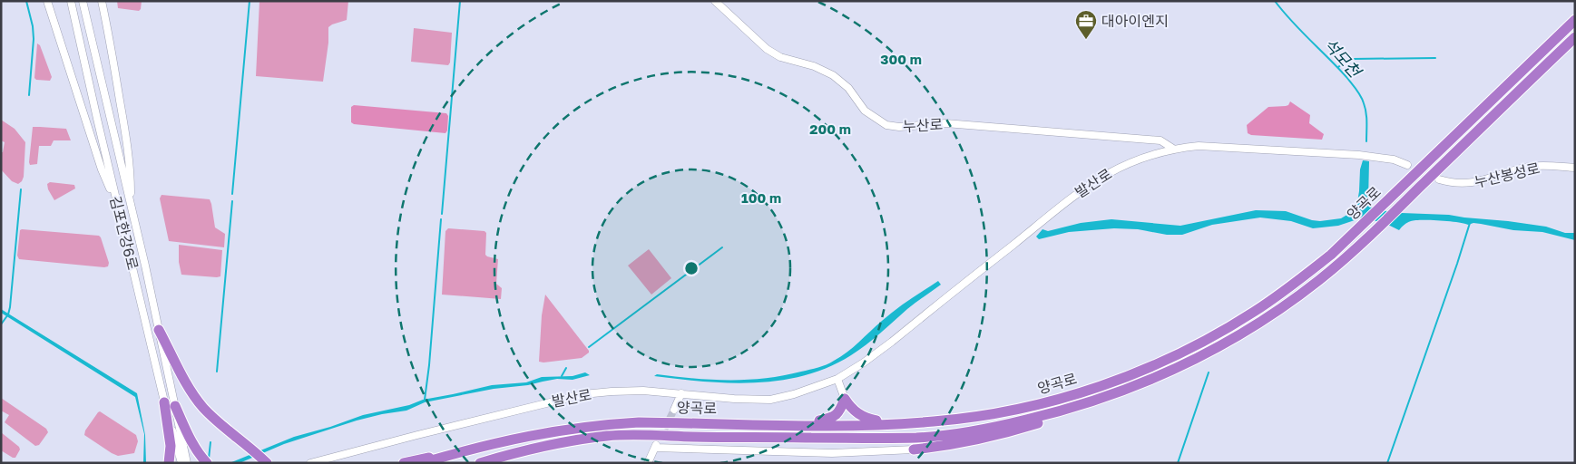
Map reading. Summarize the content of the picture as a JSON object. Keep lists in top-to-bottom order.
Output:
{
  "streets": {
    "highway": ["양곡로"],
    "street": [
      "누산로",
      "누산봉성로",
      "발산로",
      "김포한강6로"
    ]
  },
  "crossings": [
    ["누산로", "발산로"]
  ],
  "water": ["석모천"],
  "places": {
    "office": ["대아이엔지"]
  },
  "rings": ["300 m", "200 m", "100 m"]
}
